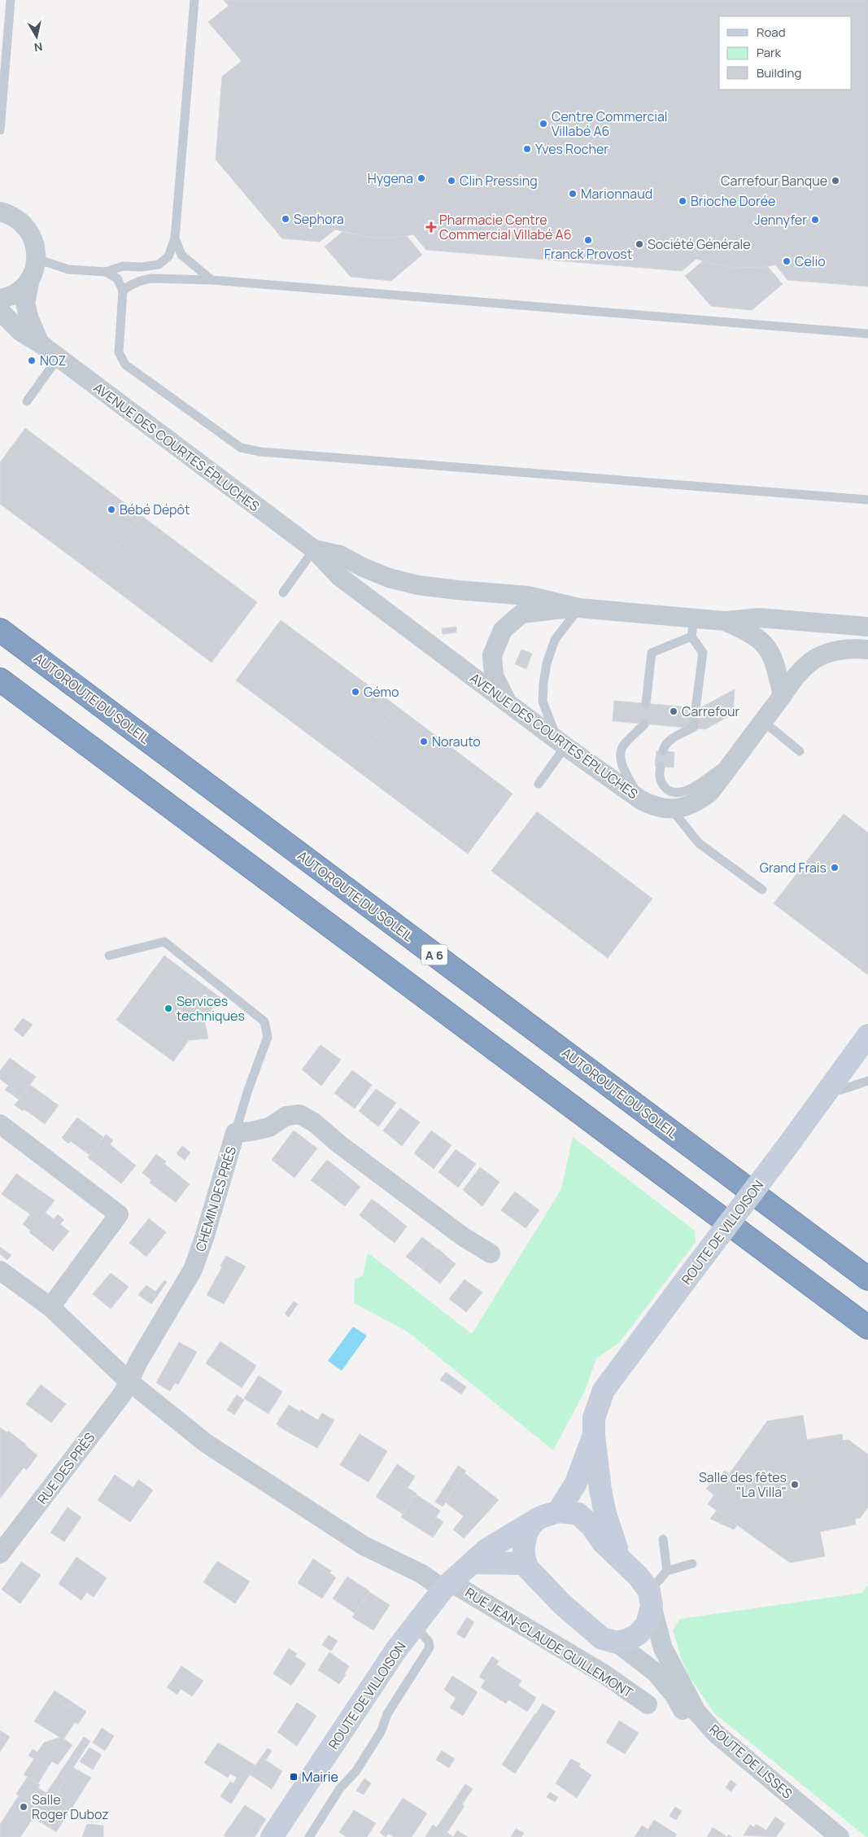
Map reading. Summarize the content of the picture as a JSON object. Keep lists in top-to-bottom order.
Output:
{
  "streets": {
    "highway": ["AUTOROUTE DU SOLEIL", "A 6"],
    "street": [
      "AVENUE DES COURTES ÉPLUCHES",
      "CHEMIN DES PRÉS",
      "ROUTE DE VILLOISON",
      "RUE DES PRÈS",
      "RUE JEAN-CLAUDE GUILLEMONT",
      "ROUTE DE LISSES"
    ]
  },
  "crossings": [
    ["CHEMIN DES PRÉS", "RUE DES PRÈS"],
    ["CHEMIN DES PRÉS", "RUE JEAN-CLAUDE GUILLEMONT"],
    ["ROUTE DE VILLOISON", "RUE JEAN-CLAUDE GUILLEMONT"],
    ["RUE DES PRÈS", "RUE JEAN-CLAUDE GUILLEMONT"]
  ],
  "places": {
    "other": [
      "Centre Commercial Villabé A6",
      "Yves Rocher",
      "Hygena",
      "Clin Pressing",
      "Carrefour Banque",
      "Marionnaud",
      "Brioche Dorée",
      "Sephora",
      "Jennyfer",
      "Franck Provost",
      "Société Générale",
      "Celio",
      "NOZ",
      "Bébé Dépôt",
      "Gémo",
      "Carrefour",
      "Norauto",
      "Grand Frais",
      "Services techniques",
      "Salle des fêtes \"La Villa\"",
      "Salle Roger Duboz"
    ],
    "health": ["Pharmacie Centre Commercial Villabé A6"],
    "transit": ["Mairie"]
  },
  "legend": ["Road", "Park", "Building"],
  "north": "bottom"
}
